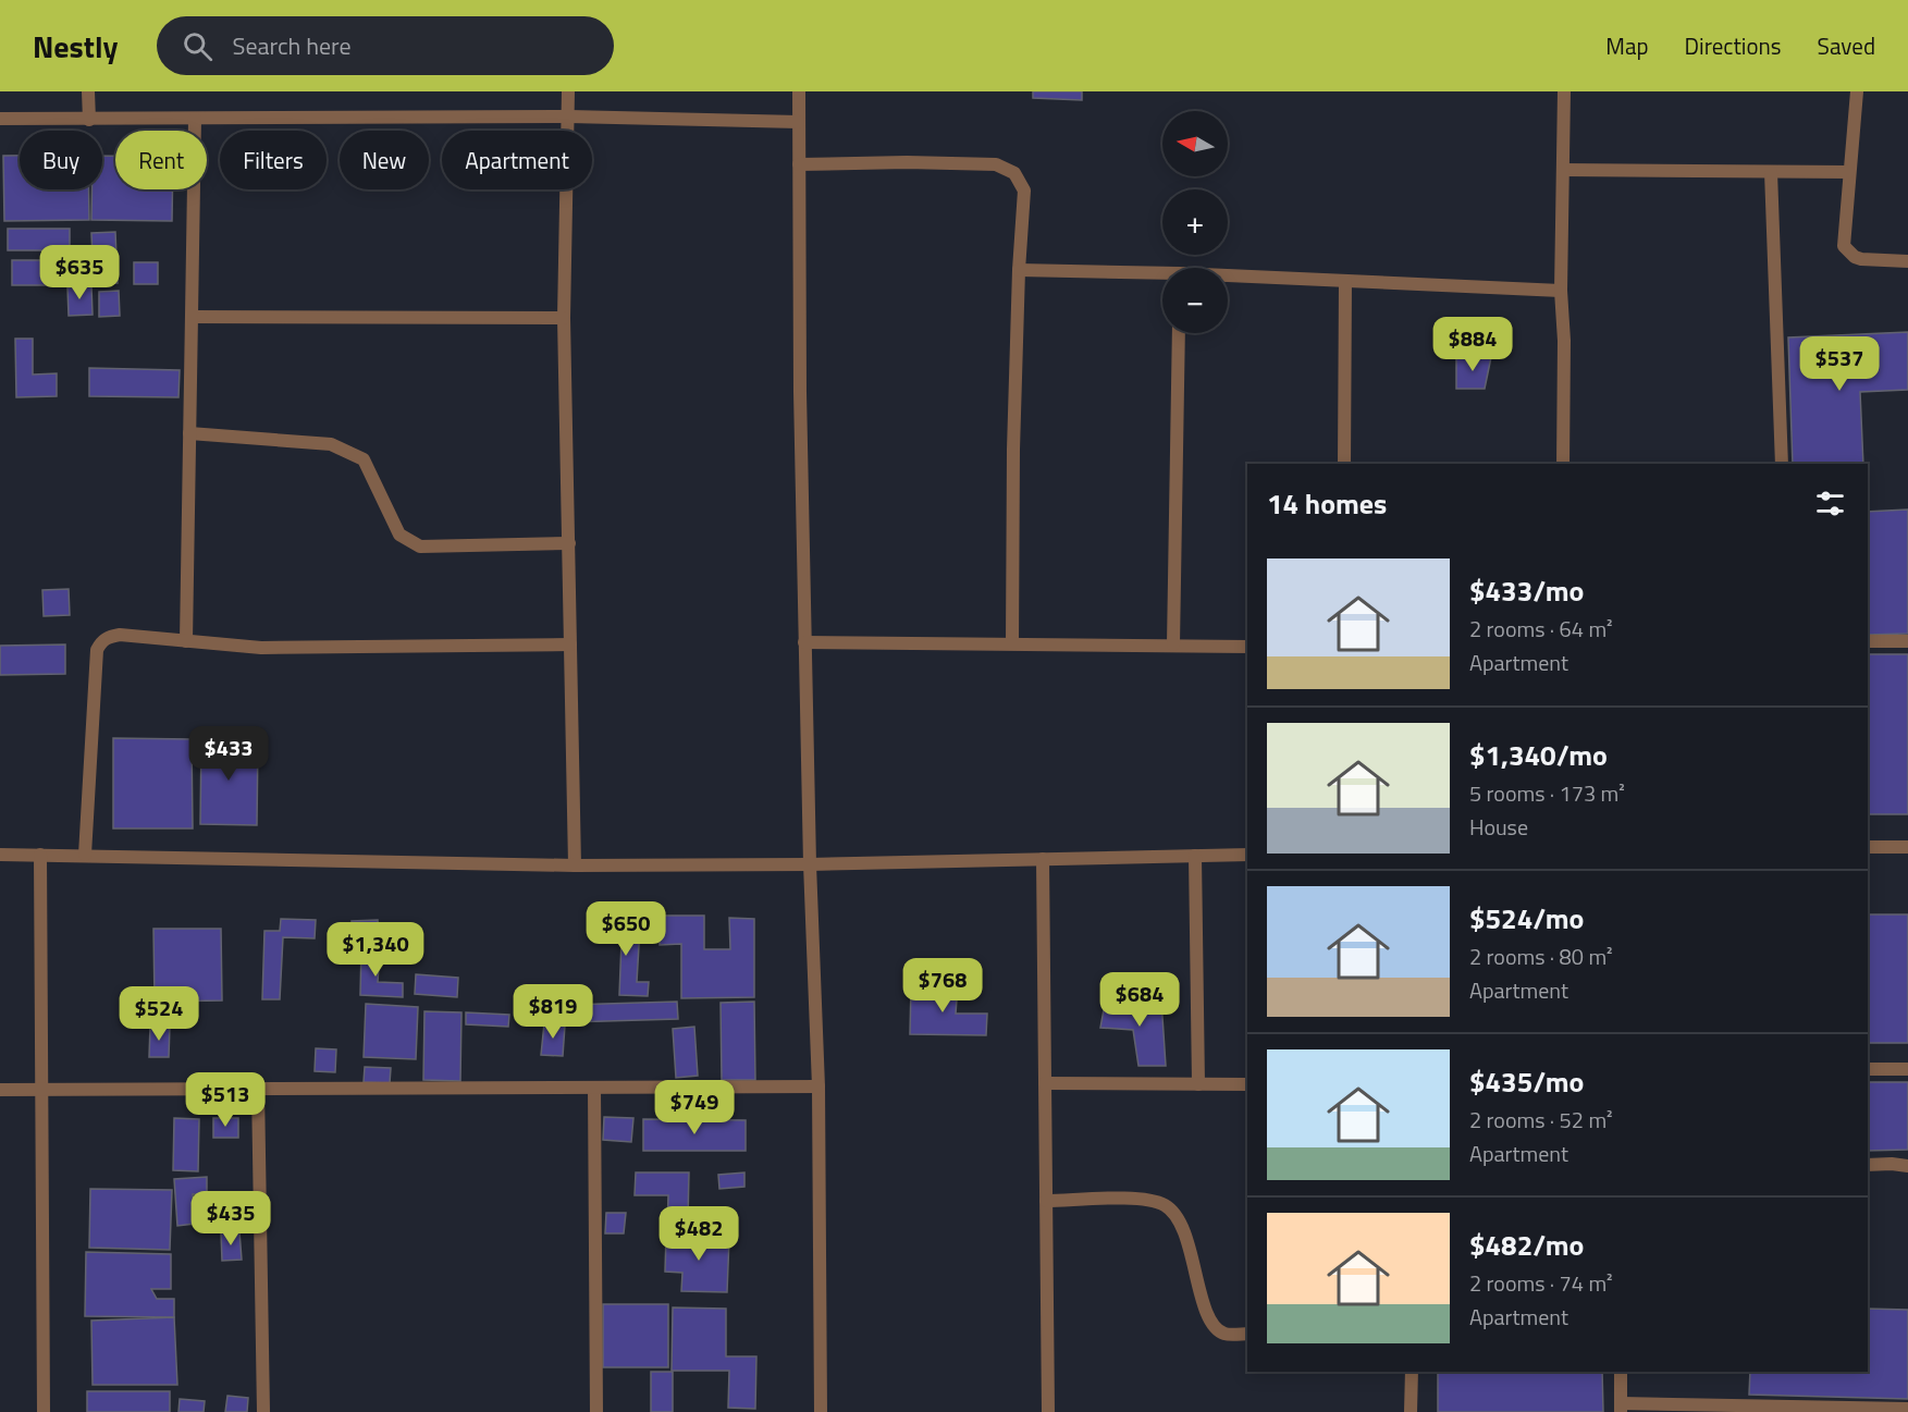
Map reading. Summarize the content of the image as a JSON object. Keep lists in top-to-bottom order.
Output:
{
  "north": "left",
  "page": {
    "header": "Nestly",
    "search": "Search here",
    "nav": ["Map", "Directions", "Saved"],
    "map_buttons": ["+", "−"],
    "chip": [
      "Buy",
      "Rent",
      "Filters",
      "New",
      "Apartment"
    ],
    "price": [
      "$635",
      "$884",
      "$537",
      "$433",
      "$650",
      "$1,340",
      "$768",
      "$684",
      "$819",
      "$524",
      "$513",
      "$749",
      "$435",
      "$482"
    ],
    "heading": "14 homes",
    "list": [
      {
        "name": "$433/mo",
        "note": "2 rooms · 64 m² · Apartment"
      },
      {
        "name": "$1,340/mo",
        "note": "5 rooms · 173 m² · House"
      },
      {
        "name": "$524/mo",
        "note": "2 rooms · 80 m² · Apartment"
      },
      {
        "name": "$435/mo",
        "note": "2 rooms · 52 m² · Apartment"
      },
      {
        "name": "$482/mo",
        "note": "2 rooms · 74 m² · Apartment"
      }
    ]
  }
}
